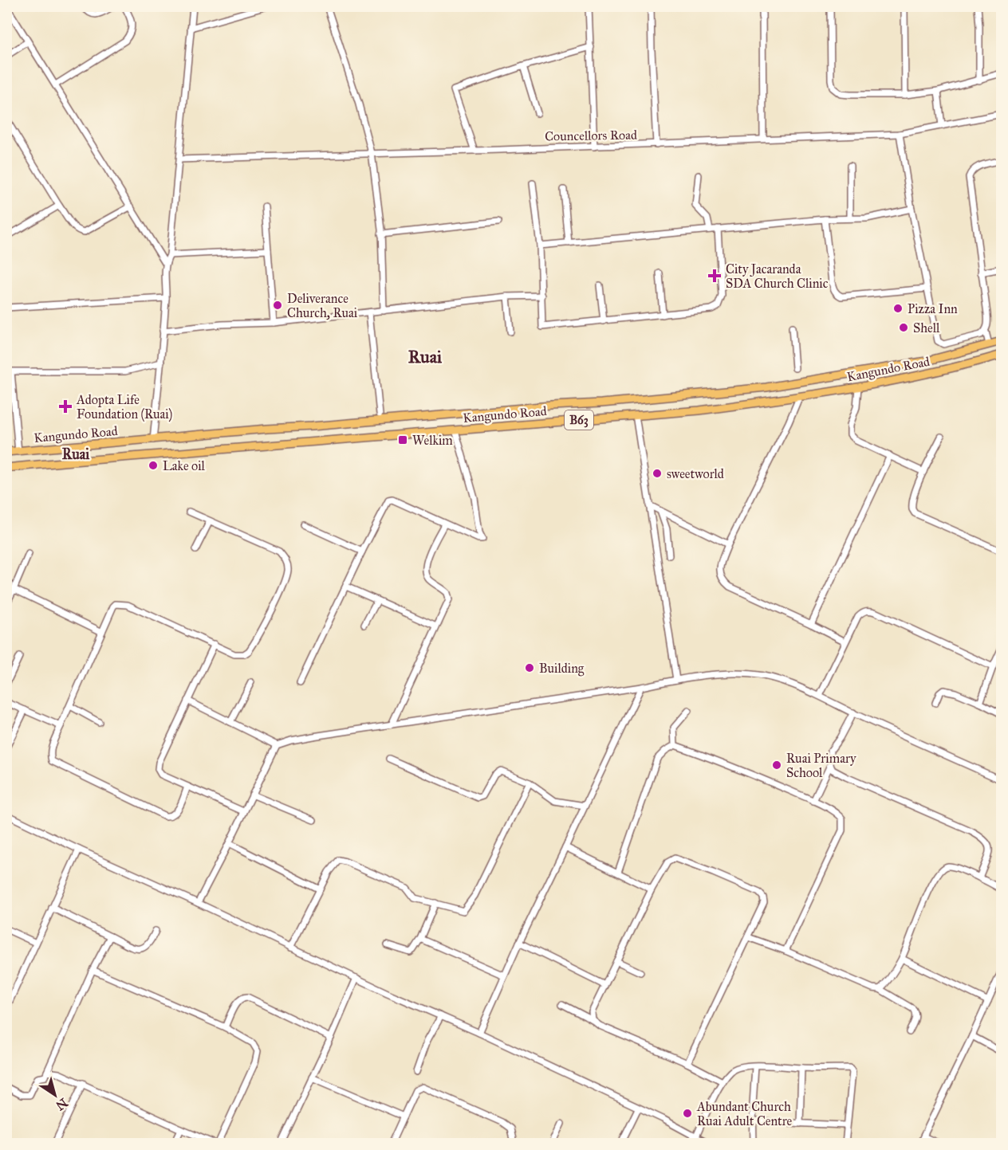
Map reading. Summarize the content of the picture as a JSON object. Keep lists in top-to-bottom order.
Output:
{
  "streets": {
    "highway": ["Kangundo Road", "B63"],
    "street": ["Councellors Road"]
  },
  "districts": ["Ruai", "Ruai"],
  "places": {
    "health": ["City Jacaranda SDA Church Clinic", "Adopta Life Foundation (Ruai)"],
    "other": [
      "Deliverance Church, Ruai",
      "Pizza Inn",
      "Shell",
      "Lake oil",
      "sweetworld",
      "Building",
      "Ruai Primary School",
      "Abundant Church Ruai Adult Centre"
    ],
    "transit": ["Welkim"]
  },
  "north": "bottom right"
}
